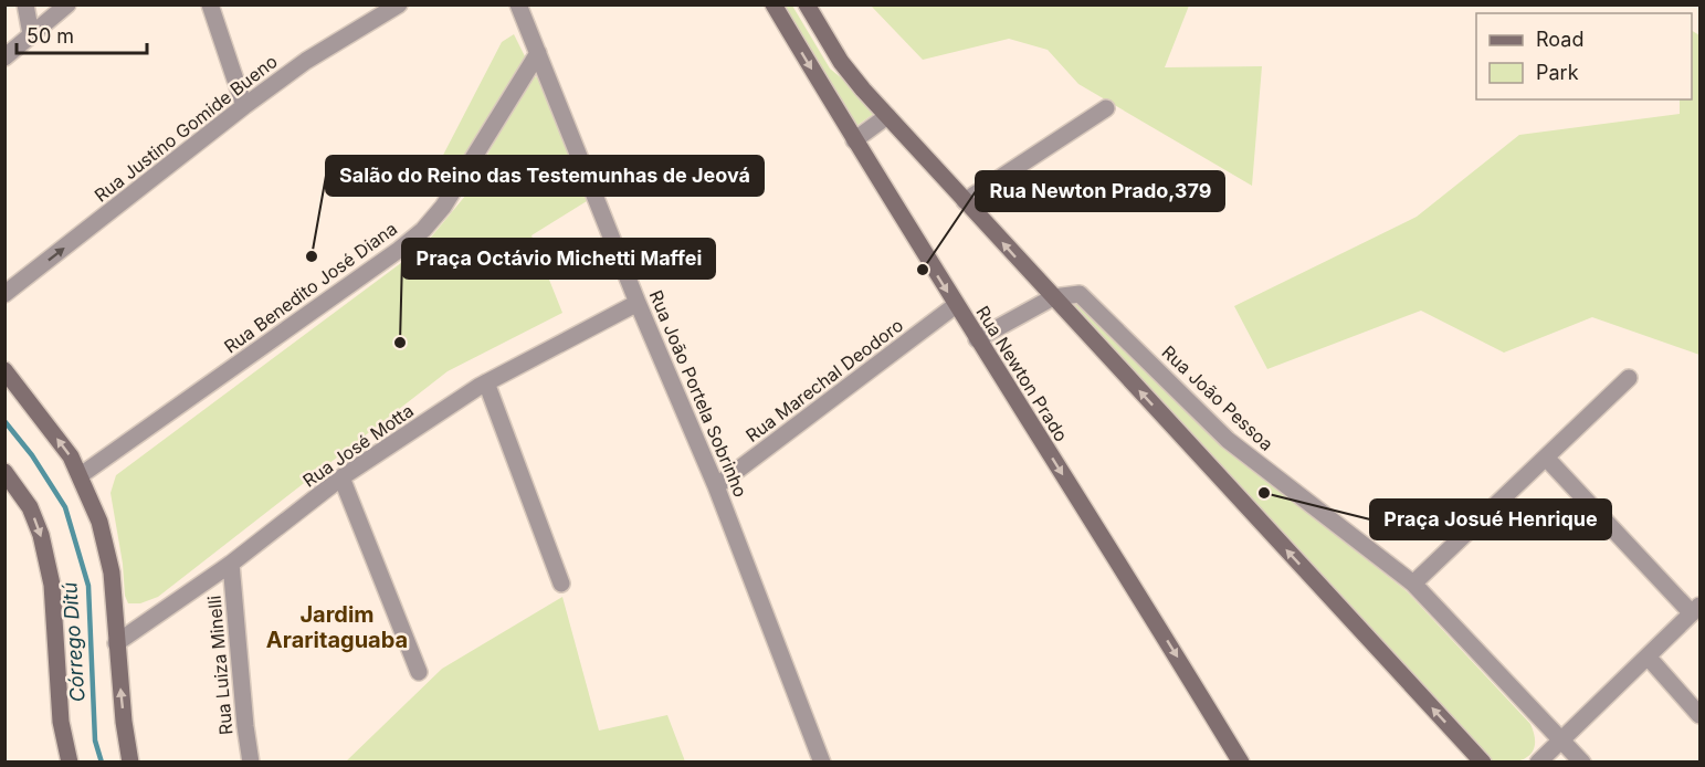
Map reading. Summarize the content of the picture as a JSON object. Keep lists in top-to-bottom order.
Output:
{
  "streets": {
    "street": [
      "Rua Justino Gomide Bueno",
      "Rua Benedito José Diana",
      "Rua Newton Prado",
      "Rua Marechal Deodoro",
      "Rua João Portela Sobrinho",
      "Rua João Pessoa",
      "Rua José Motta",
      "Rua Luiza Minelli"
    ]
  },
  "crossings": [
    ["Rua Benedito José Diana", "Rua João Portela Sobrinho"],
    ["Rua Newton Prado", "Rua Marechal Deodoro"],
    ["Rua Marechal Deodoro", "Rua João Portela Sobrinho"],
    ["Rua João Portela Sobrinho", "Rua José Motta"],
    ["Rua José Motta", "Rua Luiza Minelli"]
  ],
  "one_way": ["Rua Justino Gomide Bueno"],
  "districts": ["Jardim Araritaguaba"],
  "water": ["Córrego Ditú"],
  "places": [
    "Salão do Reino das Testemunhas de Jeová",
    "Rua Newton Prado,379",
    "Praça Octávio Michetti Maffei",
    "Praça Josué Henrique"
  ],
  "legend": ["Road", "Park"],
  "scale_bar": "50 m"
}
